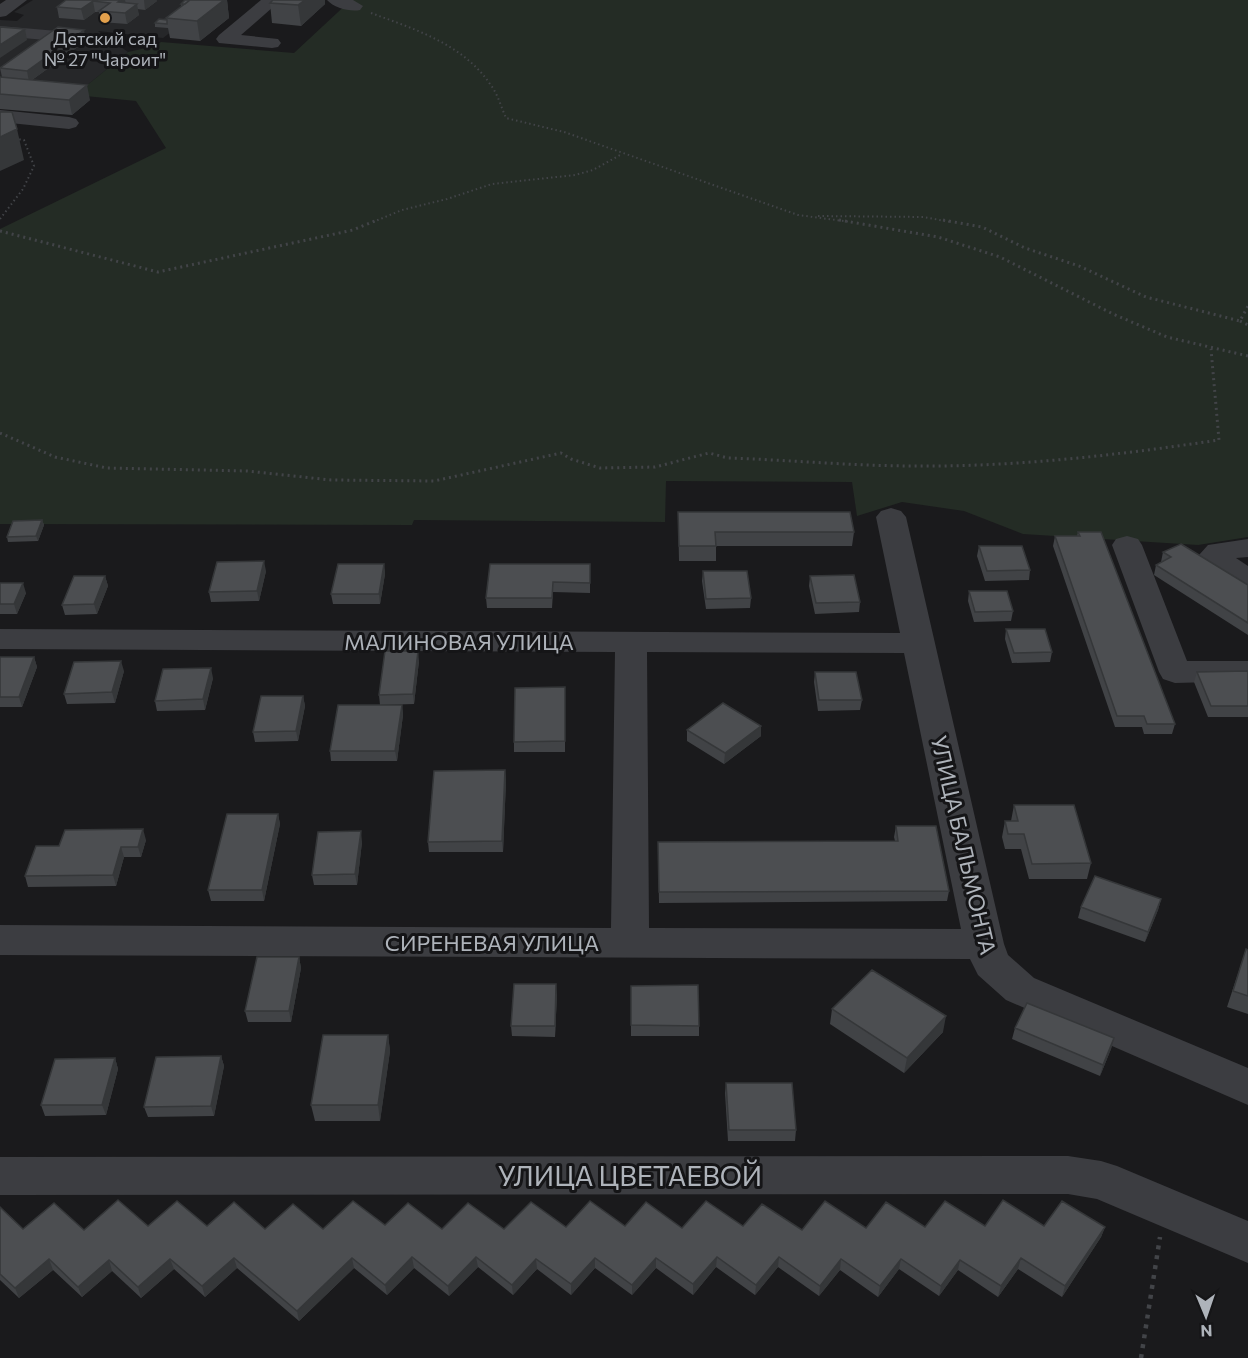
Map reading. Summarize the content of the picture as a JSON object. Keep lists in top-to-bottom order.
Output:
{
  "streets": {
    "street": [
      "МАЛИНОВАЯ УЛИЦА",
      "УЛИЦА БАЛЬМОНТА",
      "СИРЕНЕВАЯ УЛИЦА",
      "УЛИЦА ЦВЕТАЕВОЙ"
    ]
  },
  "crossings": [
    ["МАЛИНОВАЯ УЛИЦА", "УЛИЦА БАЛЬМОНТА"],
    ["УЛИЦА БАЛЬМОНТА", "СИРЕНЕВАЯ УЛИЦА"]
  ],
  "places": ["Детский сад № 27 \"Чароит\""],
  "north": "bottom"
}
